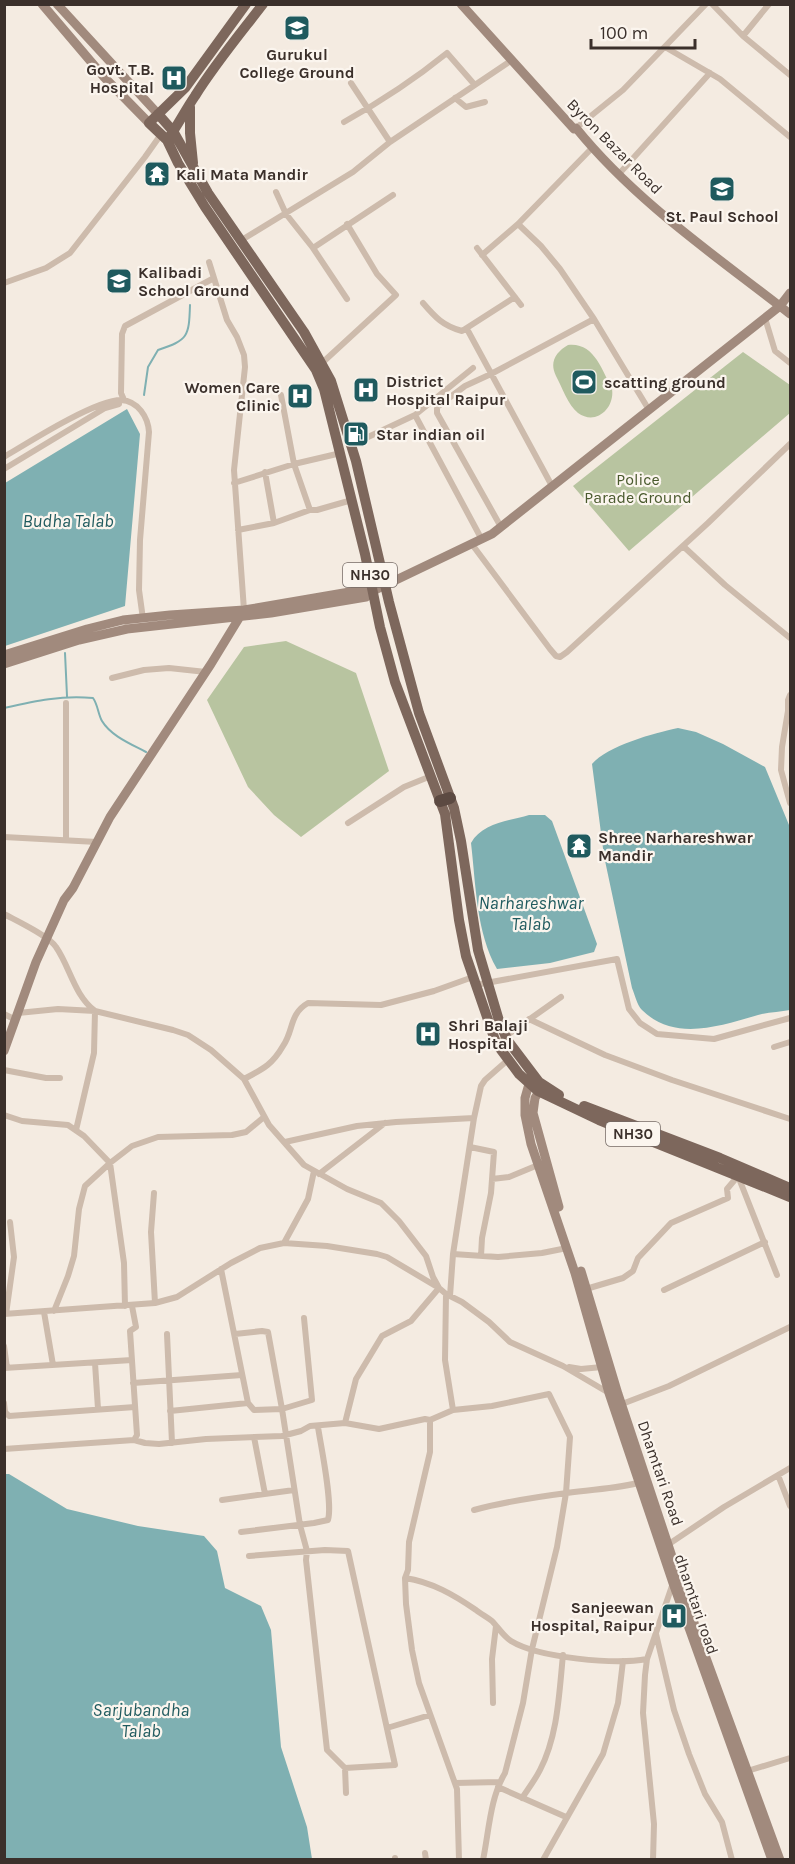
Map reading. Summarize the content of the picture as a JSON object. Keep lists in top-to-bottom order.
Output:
{
  "streets": {
    "main road": ["NH30"],
    "street": ["Byron Bazar Road", "Dhamtari Road", "dhamtari road"]
  },
  "crossings": [
    ["NH30", "Dhamtari Road"],
    ["NH30", "dhamtari road"],
    ["Dhamtari Road", "dhamtari road"]
  ],
  "water": ["Budha Talab", "Narhareshwar Talab", "Sarjubandha Talab"],
  "parks": ["Police Parade Ground"],
  "places": {
    "school or university": ["Gurukul College Ground", "St. Paul School", "Kalibadi School Ground"],
    "hospital": [
      "Govt. T.B. Hospital",
      "District Hospital Raipur",
      "Women Care Clinic",
      "Shri Balaji Hospital",
      "Sanjeewan Hospital, Raipur"
    ],
    "temple": ["Kali Mata Mandir", "Shree Narhareshwar Mandir"],
    "sports": ["scatting ground"],
    "fuel station": ["Star indian oil"]
  },
  "scale_bar": "100 m"
}
